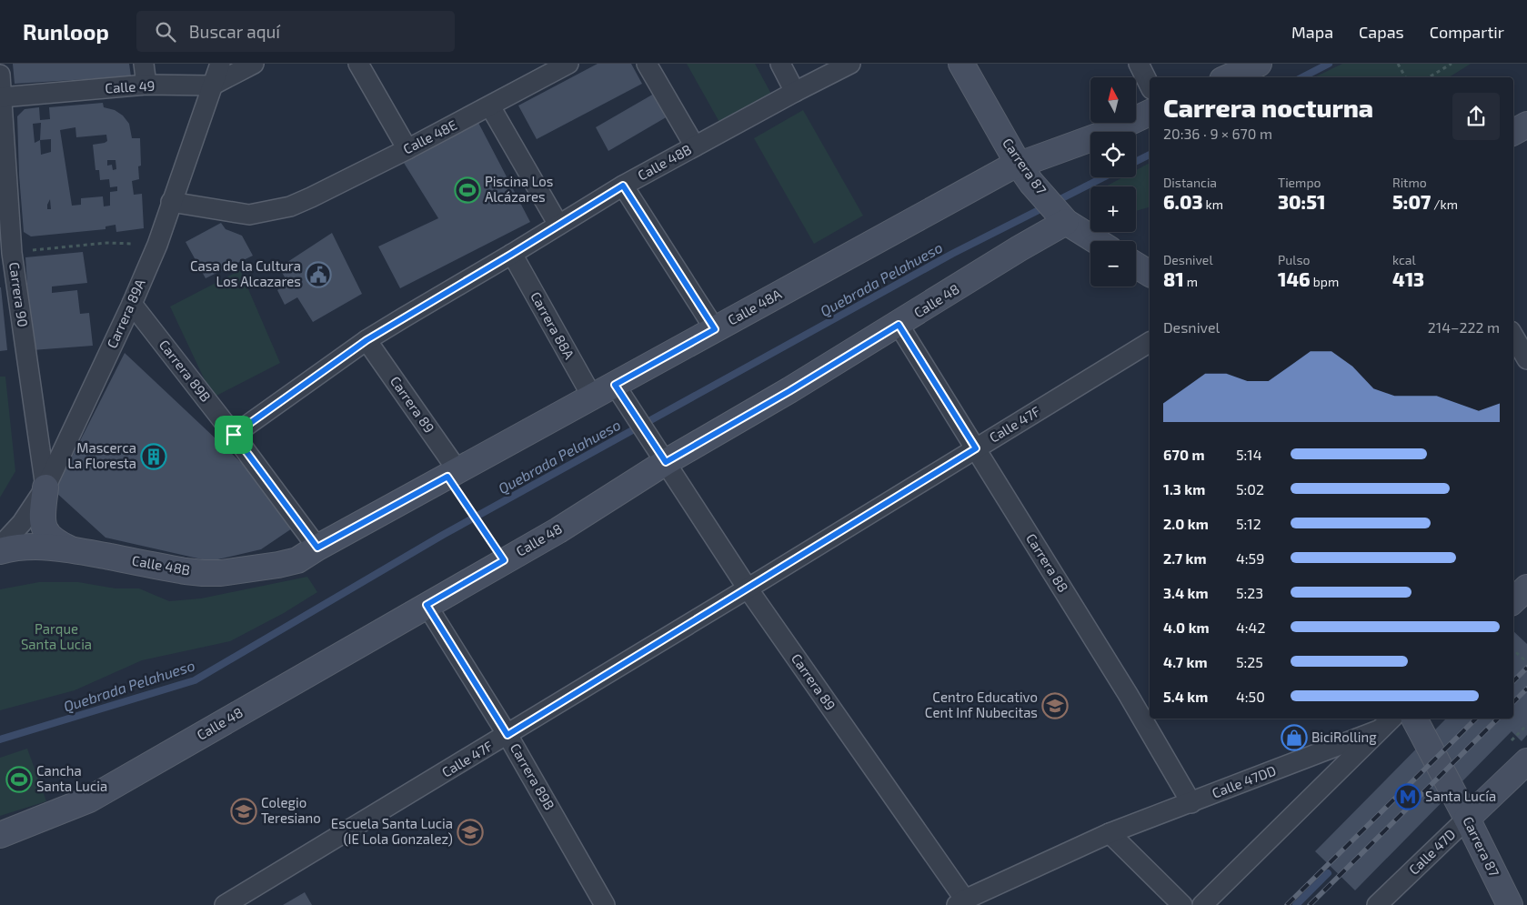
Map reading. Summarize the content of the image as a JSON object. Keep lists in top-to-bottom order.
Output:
{
  "streets": {
    "street": [
      "Calle 49",
      "Calle 48E",
      "Calle 48B",
      "Carrera 87",
      "Carrera 90",
      "Calle 48",
      "Calle 48A",
      "Carrera 89A",
      "Carrera 88A",
      "Carrera 89B",
      "Carrera 89",
      "Calle 47F",
      "Carrera 88",
      "Calle 47DD",
      "Calle 47D"
    ]
  },
  "crossings": [
    ["Calle 49", "Carrera 90"],
    ["Calle 49", "Carrera 89A"],
    ["Calle 48E", "Carrera 89A"],
    ["Calle 48B", "Calle 48A"],
    ["Calle 48B", "Carrera 88A"],
    ["Calle 48B", "Carrera 89B"],
    ["Calle 48B", "Carrera 89"],
    ["Carrera 87", "Calle 48"],
    ["Carrera 87", "Calle 48A"],
    ["Carrera 87", "Calle 47D"],
    ["Carrera 90", "Carrera 89A"],
    ["Calle 48", "Carrera 89B"],
    ["Calle 48", "Carrera 89"],
    ["Calle 48", "Carrera 88"],
    ["Calle 48A", "Carrera 88A"],
    ["Calle 48A", "Carrera 89B"],
    ["Calle 48A", "Carrera 89"],
    ["Carrera 89A", "Carrera 89B"],
    ["Carrera 89B", "Calle 47F"],
    ["Carrera 89", "Calle 47F"],
    ["Carrera 89", "Calle 47DD"],
    ["Calle 47F", "Carrera 88"],
    ["Carrera 88", "Calle 47DD"]
  ],
  "water": ["Quebrada Pelahueso"],
  "parks": ["Parque Santa Lucia"],
  "places": {
    "sports": ["Piscina Los Alcázares", "Cancha Santa Lucia"],
    "public building": ["Casa de la Cultura Los Alcazares"],
    "building": ["Mascerca La Floresta"],
    "school or university": ["Centro Educativo Cent Inf Nubecitas", "Colegio Teresiano", "Escuela Santa Lucia (IE Lola Gonzalez)"],
    "shop": ["BiciRolling"],
    "metro station": ["Santa Lucía"]
  },
  "north": "top",
  "page": {
    "header": "Runloop",
    "search": "Buscar aquí",
    "nav": ["Mapa", "Capas", "Compartir"],
    "map_buttons": ["+", "−"],
    "heading": ["Carrera nocturna", "20:36 · 9 × 670 m"],
    "stats": [
      ["Distancia", "6.03 km"],
      ["Tiempo", "30:51"],
      ["Ritmo", "5:07 /km"],
      ["Desnivel", "81 m"],
      ["Pulso", "146 bpm"],
      ["kcal", "413"]
    ],
    "chart": ["Desnivel", "214–222 m"],
    "list": [
      {
        "name": "670 m",
        "note": "5:14"
      },
      {
        "name": "1.3 km",
        "note": "5:02"
      },
      {
        "name": "2.0 km",
        "note": "5:12"
      },
      {
        "name": "2.7 km",
        "note": "4:59"
      },
      {
        "name": "3.4 km",
        "note": "5:23"
      },
      {
        "name": "4.0 km",
        "note": "4:42"
      },
      {
        "name": "4.7 km",
        "note": "5:25"
      },
      {
        "name": "5.4 km",
        "note": "4:50"
      }
    ]
  }
}
